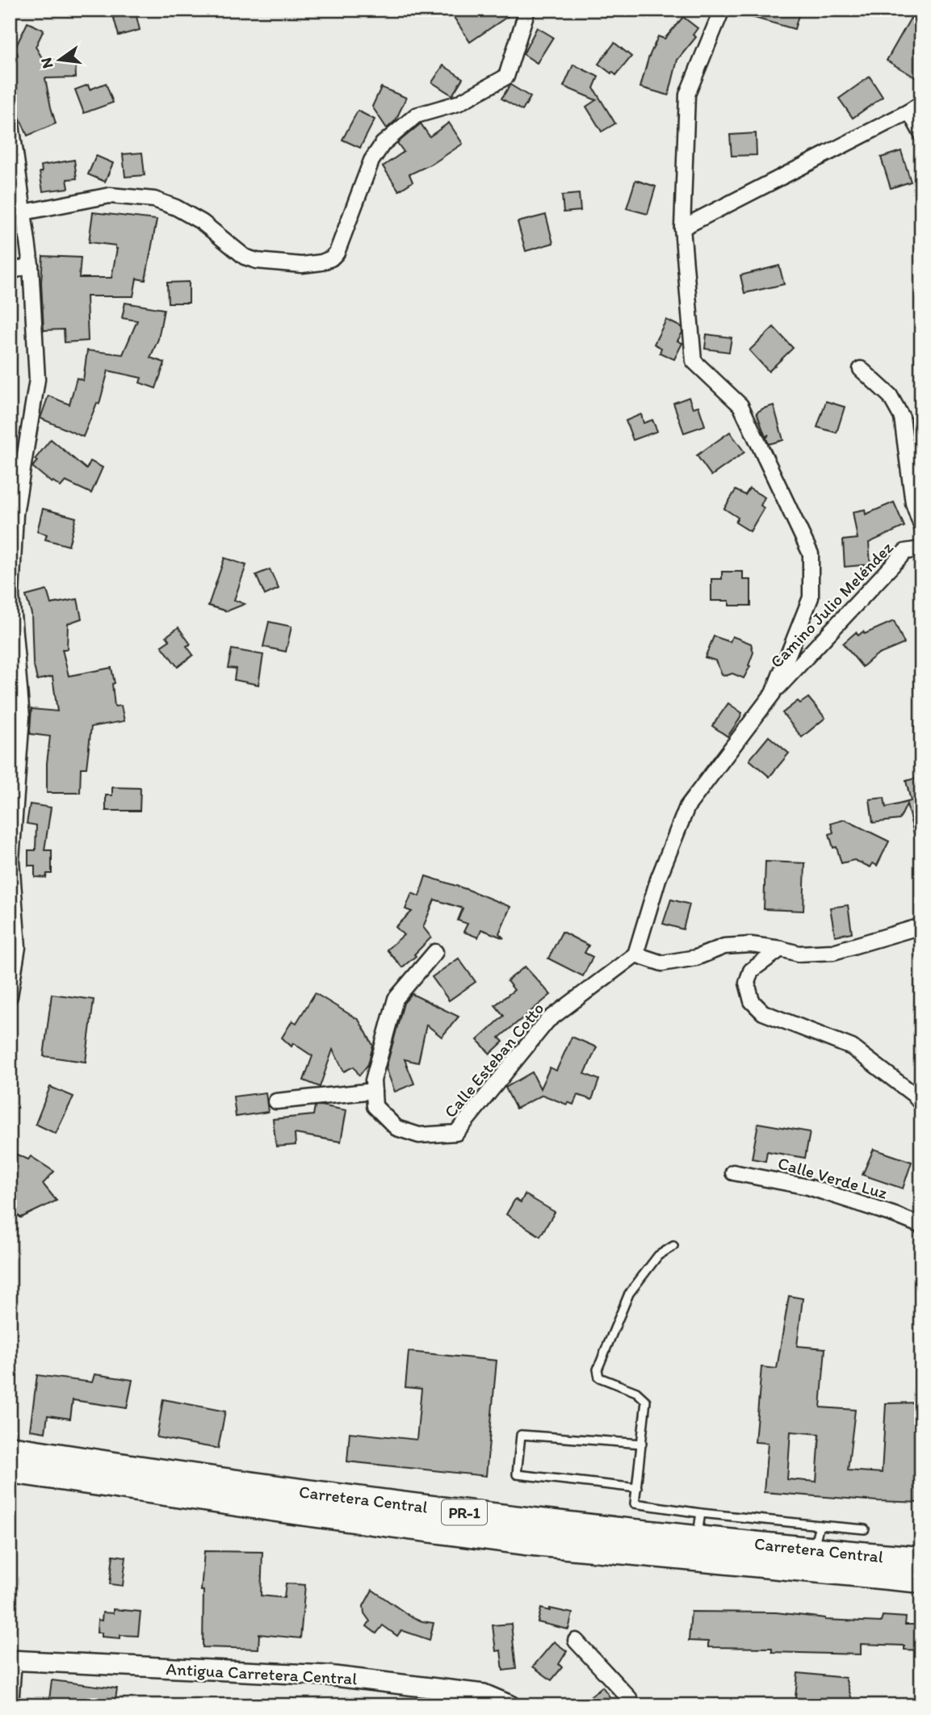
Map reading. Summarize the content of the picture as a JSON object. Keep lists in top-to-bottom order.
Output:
{
  "streets": {
    "highway": ["Carretera Central", "PR-1"],
    "street": [
      "Camino Julio Meléndez",
      "Calle Esteban Cotto",
      "Calle Verde Luz",
      "Antigua Carretera Central"
    ]
  },
  "north": "left"
}
